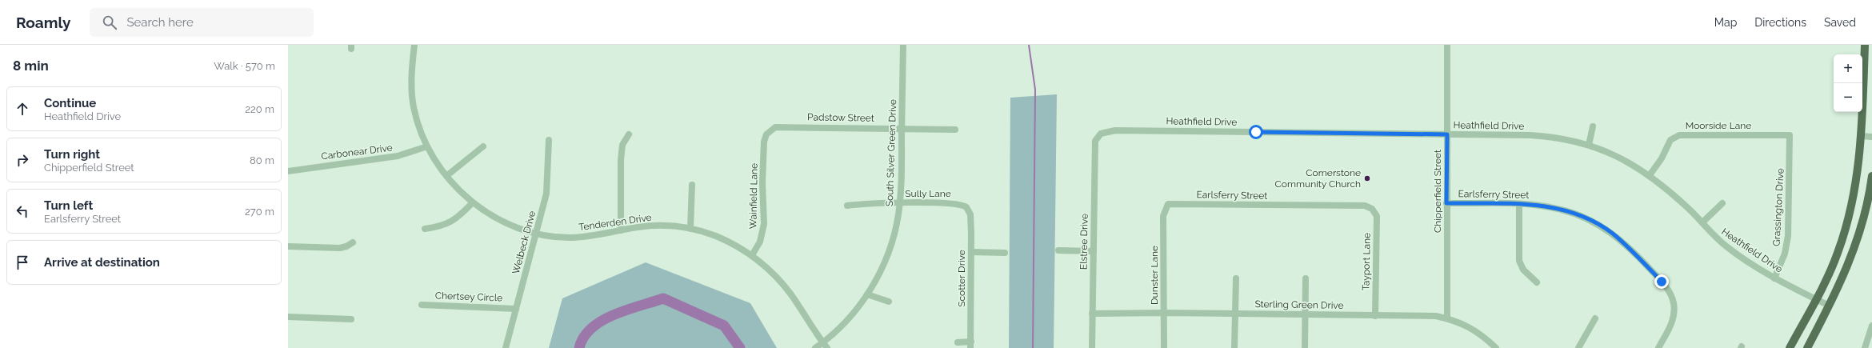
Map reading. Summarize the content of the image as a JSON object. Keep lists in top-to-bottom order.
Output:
{
  "streets": {
    "street": [
      "Padstow Street",
      "Heathfield Drive",
      "Moorside Lane",
      "Carbonear Drive",
      "South Silver Green Drive",
      "Chipperfield Street",
      "Sully Lane",
      "Earlsferry Street",
      "Wainfield Lane",
      "Grassington Drive",
      "Tenderden Drive",
      "Elstree Drive",
      "Welbeck Drive",
      "Tayport Lane",
      "Dunster Lane",
      "Scotter Drive",
      "Chertsey Circle",
      "Sterling Green Drive"
    ]
  },
  "crossings": [
    ["Padstow Street", "South Silver Green Drive"],
    ["Padstow Street", "Wainfield Lane"],
    ["Heathfield Drive", "Moorside Lane"],
    ["Heathfield Drive", "Chipperfield Street"],
    ["Heathfield Drive", "Grassington Drive"],
    ["Heathfield Drive", "Elstree Drive"],
    ["Moorside Lane", "Grassington Drive"],
    ["Carbonear Drive", "Tenderden Drive"],
    ["South Silver Green Drive", "Sully Lane"],
    ["South Silver Green Drive", "Tenderden Drive"],
    ["Chipperfield Street", "Earlsferry Street"],
    ["Chipperfield Street", "Sterling Green Drive"],
    ["Sully Lane", "Scotter Drive"],
    ["Earlsferry Street", "Tayport Lane"],
    ["Earlsferry Street", "Dunster Lane"],
    ["Wainfield Lane", "Tenderden Drive"],
    ["Tenderden Drive", "Welbeck Drive"],
    ["Elstree Drive", "Sterling Green Drive"],
    ["Welbeck Drive", "Chertsey Circle"],
    ["Tayport Lane", "Sterling Green Drive"],
    ["Dunster Lane", "Sterling Green Drive"]
  ],
  "places": ["Cornerstone Community Church"],
  "page": {
    "header": "Roamly",
    "search": "Search here",
    "nav": ["Map", "Directions", "Saved"],
    "heading": ["8 min", "Walk · 570 m"],
    "map_buttons": ["+", "−"],
    "list": [
      ["Continue", "Heathfield Drive", "220 m"],
      ["Turn right", "Chipperfield Street", "80 m"],
      ["Turn left", "Earlsferry Street", "270 m"],
      "Arrive at destination"
    ]
  }
}
